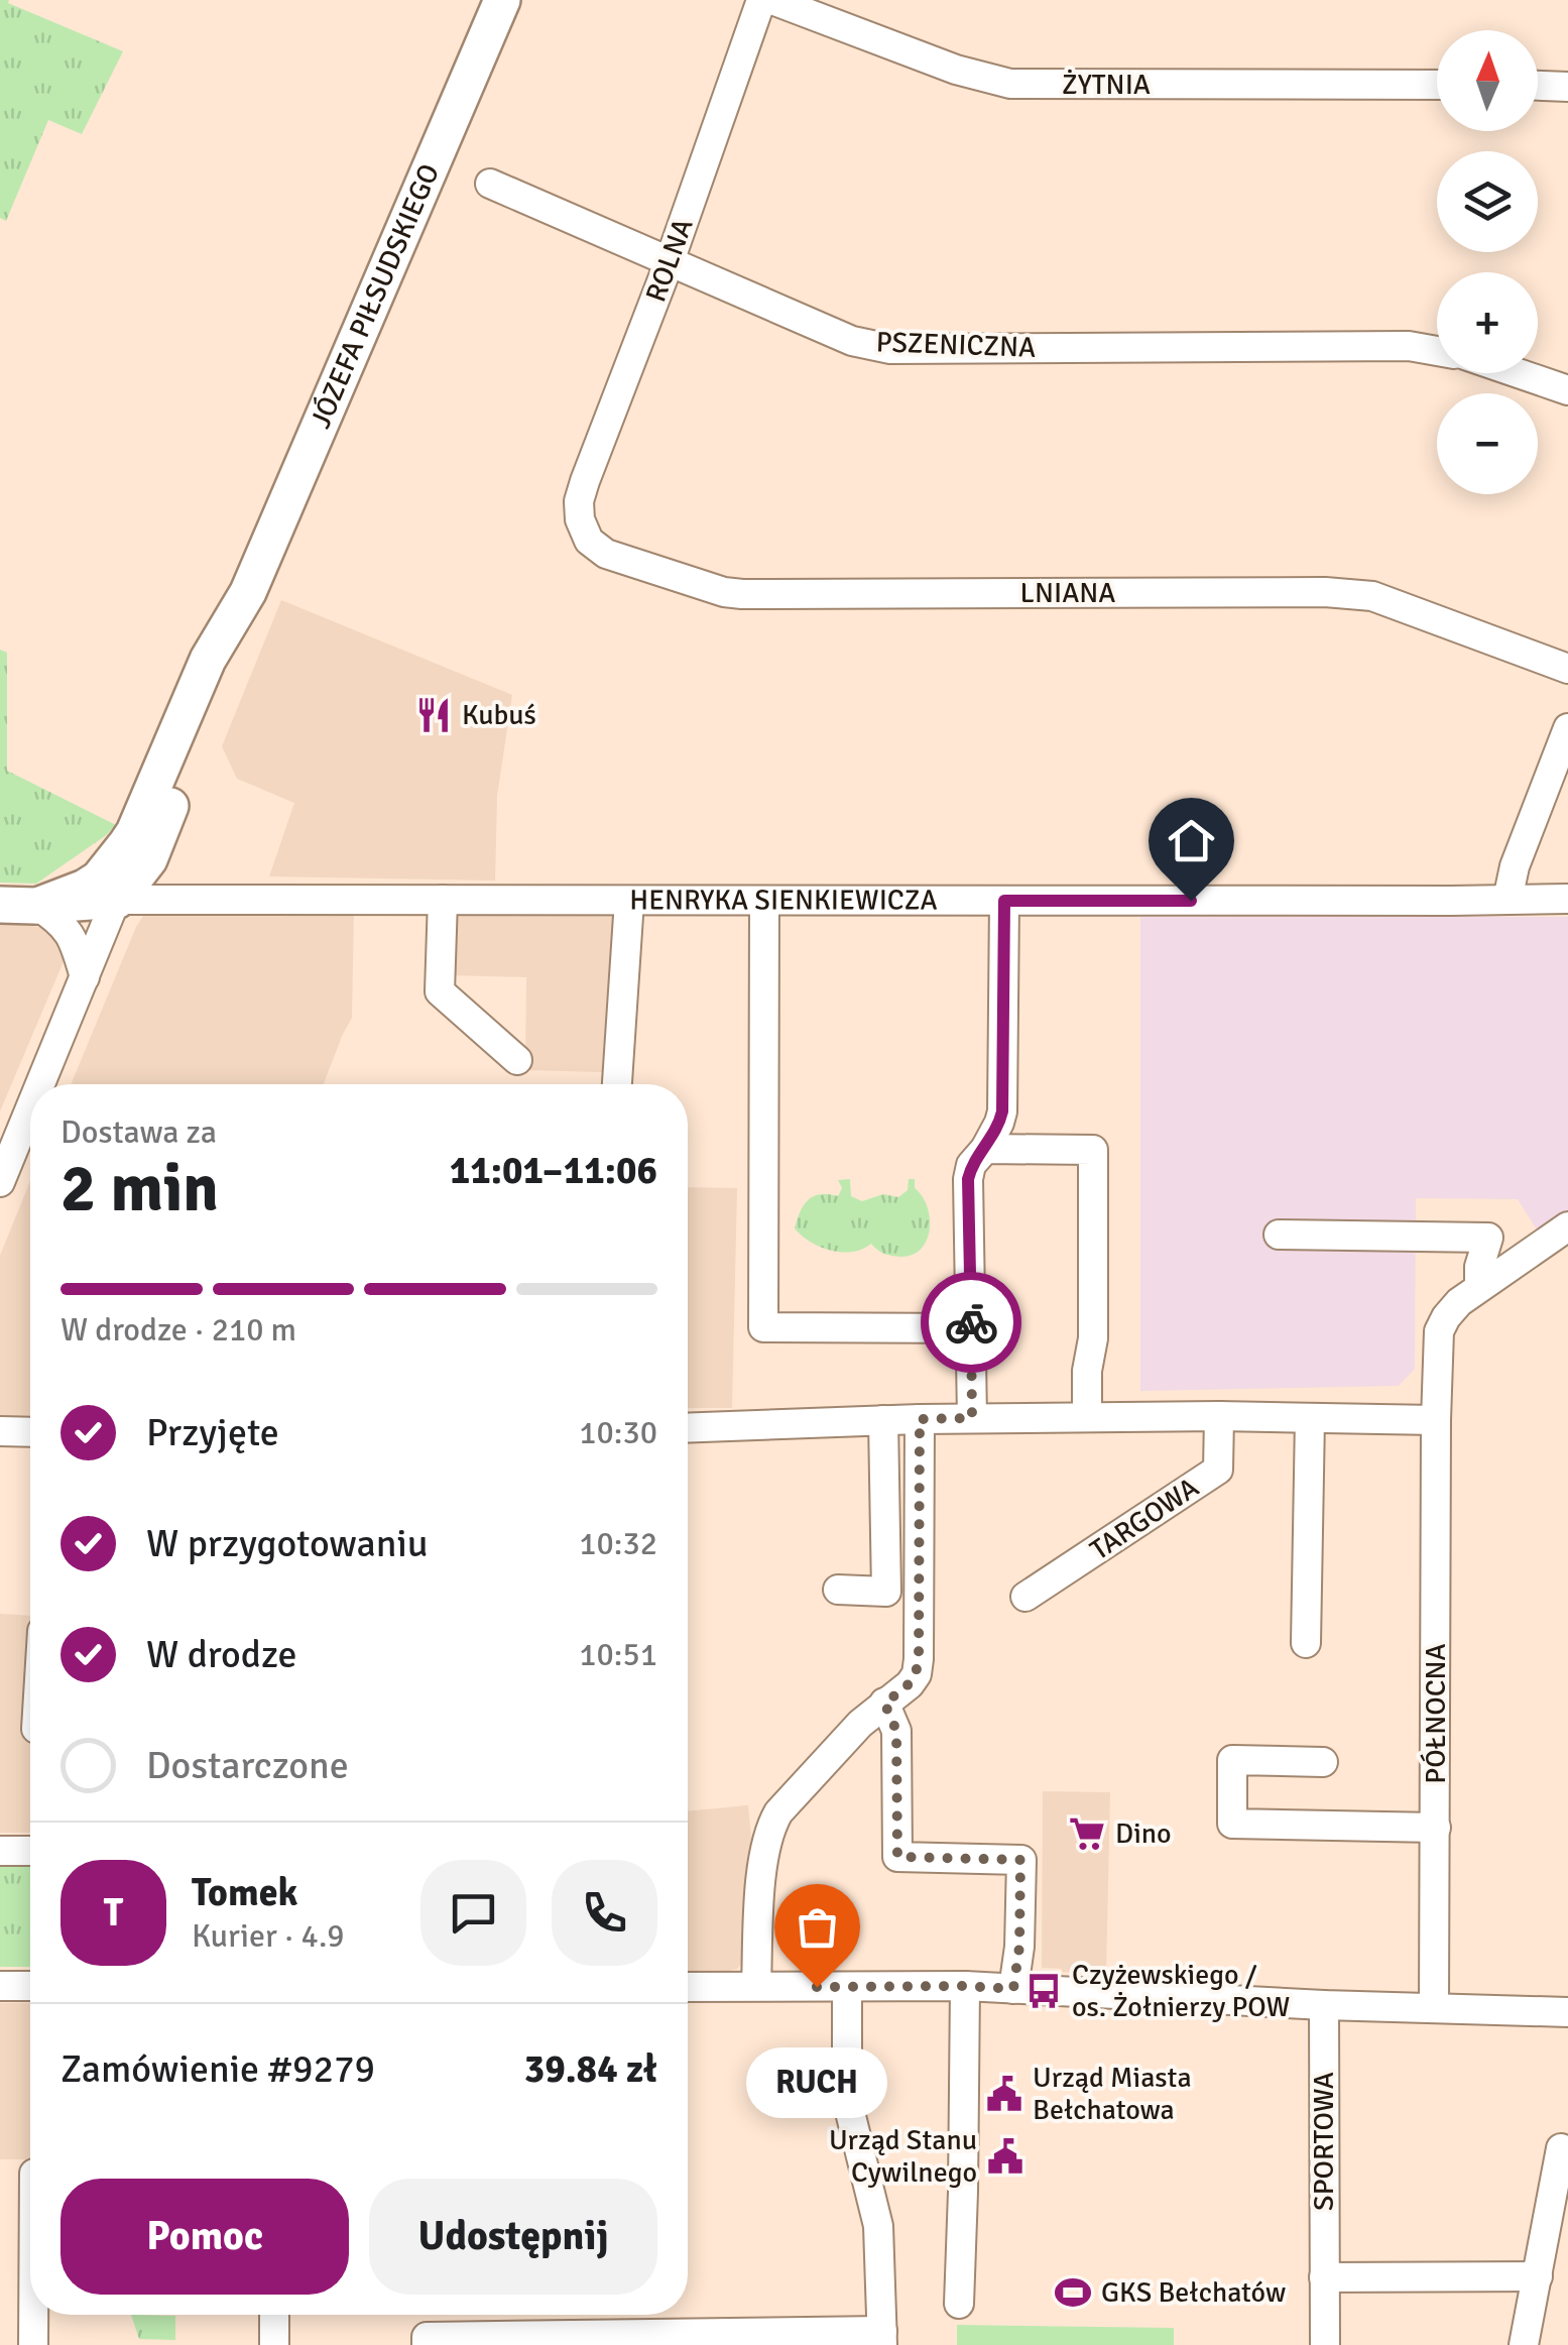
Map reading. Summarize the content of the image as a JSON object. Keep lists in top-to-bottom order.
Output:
{
  "streets": {
    "main road": ["JÓZEFA PIŁSUDSKIEGO", "HENRYKA SIENKIEWICZA"],
    "street": [
      "ŻYTNIA",
      "ROLNA",
      "PSZENICZNA",
      "LNIANA",
      "TARGOWA",
      "PÓŁNOCNA",
      "SPORTOWA"
    ]
  },
  "crossings": [
    ["ROLNA", "PSZENICZNA"],
    ["ROLNA", "LNIANA"],
    ["JÓZEFA PIŁSUDSKIEGO", "HENRYKA SIENKIEWICZA"]
  ],
  "places": {
    "restaurant": ["Kubuś"],
    "supermarket": ["Dino"],
    "other": ["RUCH"],
    "bus stop": ["Czyżewskiego / os. Żołnierzy POW"],
    "public building": ["Urząd Miasta Bełchatowa", "Urząd Stanu Cywilnego"],
    "sports": ["GKS Bełchatów"]
  },
  "north": "top",
  "page": {
    "map_buttons": ["+", "−"],
    "heading": ["2 min", "Dostawa za", "11:01–11:06"],
    "panel": [
      "Tomek",
      "Kurier · 4.9",
      "Zamówienie #9279",
      "39.84 zł"
    ],
    "bar": "W drodze · 210 m",
    "list": [
      ["Przyjęte", "10:30"],
      ["W przygotowaniu", "10:32"],
      ["W drodze", "10:51"],
      "Dostarczone"
    ],
    "round": "T",
    "bubble": "RUCH",
    "buttons": ["Pomoc", "Udostępnij"]
  }
}
